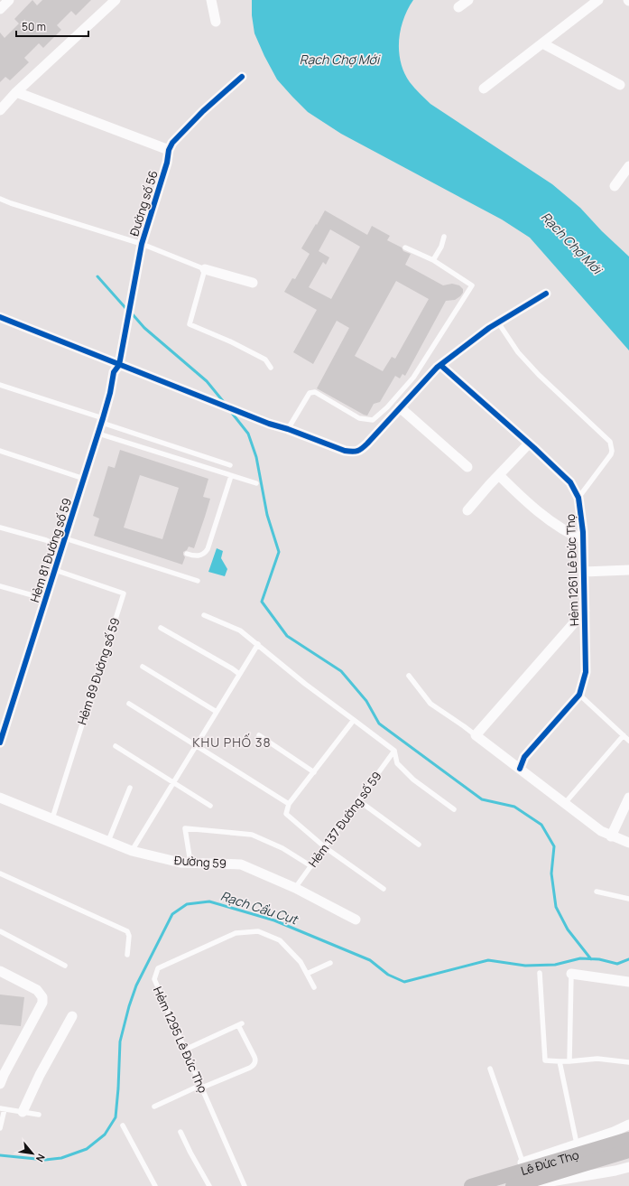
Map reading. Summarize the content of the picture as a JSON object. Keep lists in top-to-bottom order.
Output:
{
  "streets": {
    "main road": ["Lê Đức Thọ"],
    "street": [
      "Đường số 56",
      "Hẻm 81 Đường số 59",
      "Hẻm 1261 Lê Đức Thọ",
      "Đường 59"
    ],
    "lane": ["Hẻm 89 Đường số 59", "Hẻm 137 Đường số 59", "Hẻm 1295 Lê Đức Thọ"]
  },
  "crossings": [
    ["Đường số 56", "Hẻm 81 Đường số 59"],
    ["Hẻm 81 Đường số 59", "Hẻm 89 Đường số 59"],
    ["Hẻm 89 Đường số 59", "Đường 59"],
    ["Hẻm 137 Đường số 59", "Đường 59"]
  ],
  "districts": ["KHU PHỐ 38"],
  "water": ["Rạch Chợ Mới", "Rạch Cầu Cụt"],
  "scale_bar": "50 m",
  "north": "bottom right"
}
